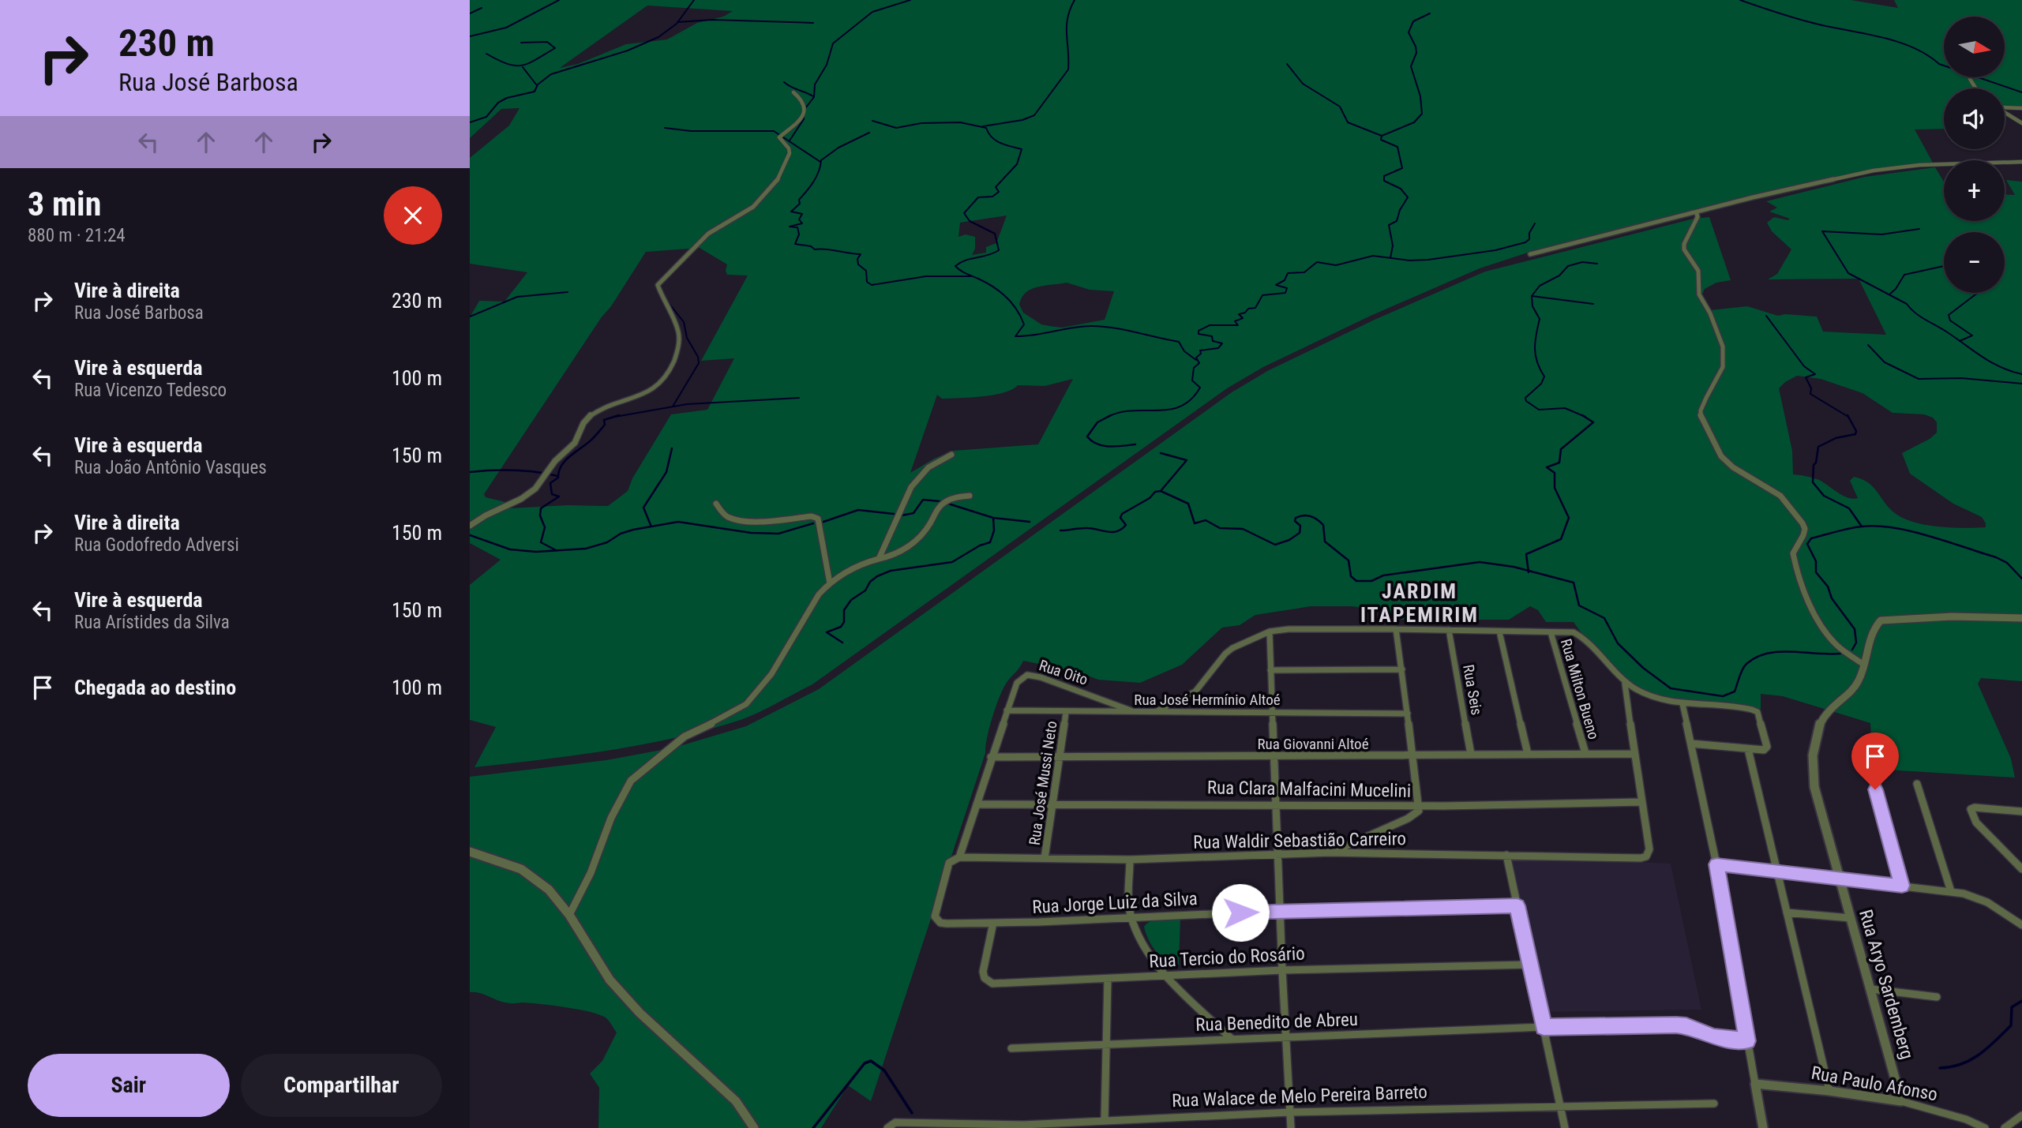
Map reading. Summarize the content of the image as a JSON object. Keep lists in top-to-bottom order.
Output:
{
  "streets": {
    "street": [
      "Rua Oito",
      "Rua Milton Bueno",
      "Rua Seis",
      "Rua José Hermínio Altoé",
      "Rua Giovanni Altoé",
      "Rua José Mussi Neto",
      "Rua Clara Malfacini Mucelini",
      "Rua Waldir Sebastião Carreiro",
      "Rua Jorge Luiz da Silva",
      "Rua Tercio do Rosário",
      "Rua Aryo Sardemberg",
      "Rua Benedito de Abreu",
      "Rua Paulo Afonso",
      "Rua Walace de Melo Pereira Barreto"
    ]
  },
  "crossings": [
    ["Rua Oito", "Rua José Hermínio Altoé"],
    ["Rua Milton Bueno", "Rua Giovanni Altoé"],
    ["Rua Seis", "Rua Giovanni Altoé"],
    ["Rua José Hermínio Altoé", "Rua José Mussi Neto"],
    ["Rua Giovanni Altoé", "Rua José Mussi Neto"],
    ["Rua José Mussi Neto", "Rua Clara Malfacini Mucelini"],
    ["Rua José Mussi Neto", "Rua Waldir Sebastião Carreiro"],
    ["Rua Clara Malfacini Mucelini", "Rua Waldir Sebastião Carreiro"],
    ["Rua Waldir Sebastião Carreiro", "Rua Jorge Luiz da Silva"],
    ["Rua Jorge Luiz da Silva", "Rua Tercio do Rosário"],
    ["Rua Aryo Sardemberg", "Rua Paulo Afonso"]
  ],
  "districts": ["JARDIM ITAPEMIRIM"],
  "north": "right",
  "page": {
    "turn": ["230 m", "Rua José Barbosa"],
    "map_buttons": ["+", "−"],
    "heading": ["3 min", "880 m · 21:24"],
    "list": [
      {
        "name": "Vire à direita",
        "note": "Rua José Barbosa",
        "value": "230 m"
      },
      {
        "name": "Vire à esquerda",
        "note": "Rua Vicenzo Tedesco",
        "value": "100 m"
      },
      {
        "name": "Vire à esquerda",
        "note": "Rua João Antônio Vasques",
        "value": "150 m"
      },
      {
        "name": "Vire à direita",
        "note": "Rua Godofredo Adversi",
        "value": "150 m"
      },
      {
        "name": "Vire à esquerda",
        "note": "Rua Arístides da Silva",
        "value": "150 m"
      },
      {
        "name": "Chegada ao destino",
        "value": "100 m"
      }
    ],
    "buttons": ["Sair", "Compartilhar"]
  }
}
